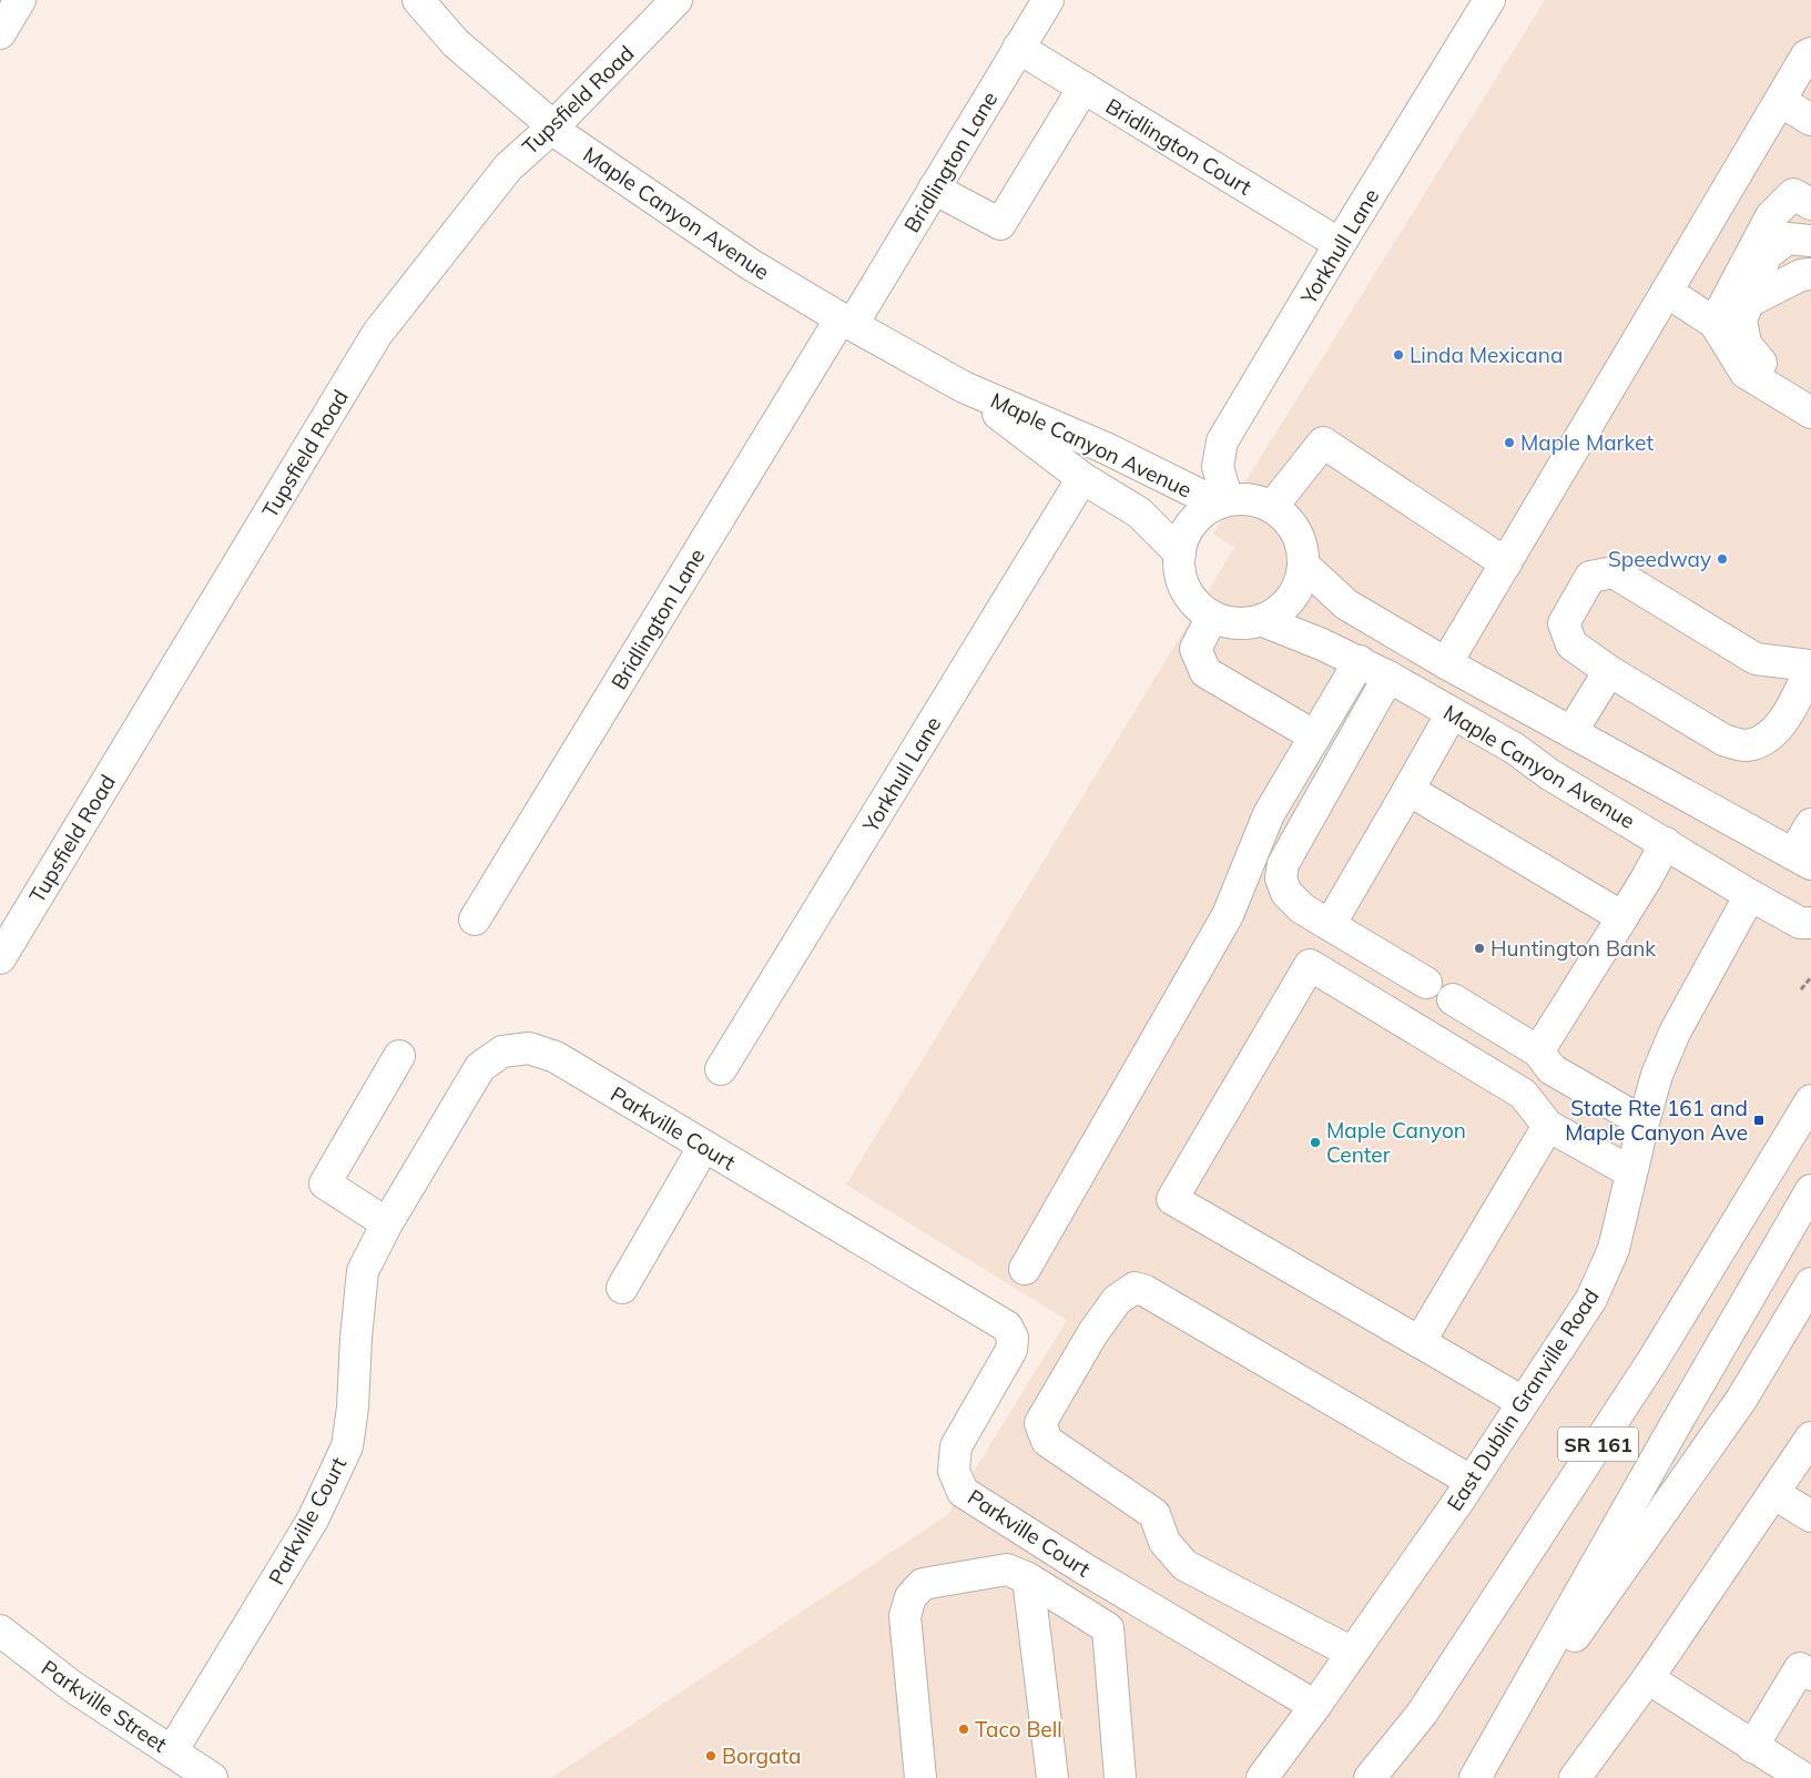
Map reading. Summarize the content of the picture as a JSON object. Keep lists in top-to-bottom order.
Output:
{
  "streets": {
    "street": [
      "Tupsfield Road",
      "Bridlington Court",
      "Bridlington Lane",
      "Maple Canyon Avenue",
      "Yorkhull Lane",
      "Parkville Court",
      "East Dublin Granville Road",
      "SR 161",
      "Parkville Street"
    ]
  },
  "crossings": [
    ["Tupsfield Road", "Maple Canyon Avenue"],
    ["Bridlington Court", "Bridlington Lane"],
    ["Bridlington Court", "Yorkhull Lane"],
    ["Bridlington Lane", "Maple Canyon Avenue"],
    ["Maple Canyon Avenue", "Yorkhull Lane"],
    ["Maple Canyon Avenue", "East Dublin Granville Road"],
    ["Parkville Court", "East Dublin Granville Road"],
    ["Parkville Court", "Parkville Street"]
  ],
  "places": {
    "other": [
      "Linda Mexicana",
      "Maple Market",
      "Speedway",
      "Huntington Bank",
      "Maple Canyon Center",
      "Taco Bell",
      "Borgata"
    ],
    "transit": ["State Rte 161 and Maple Canyon Ave"]
  }
}
